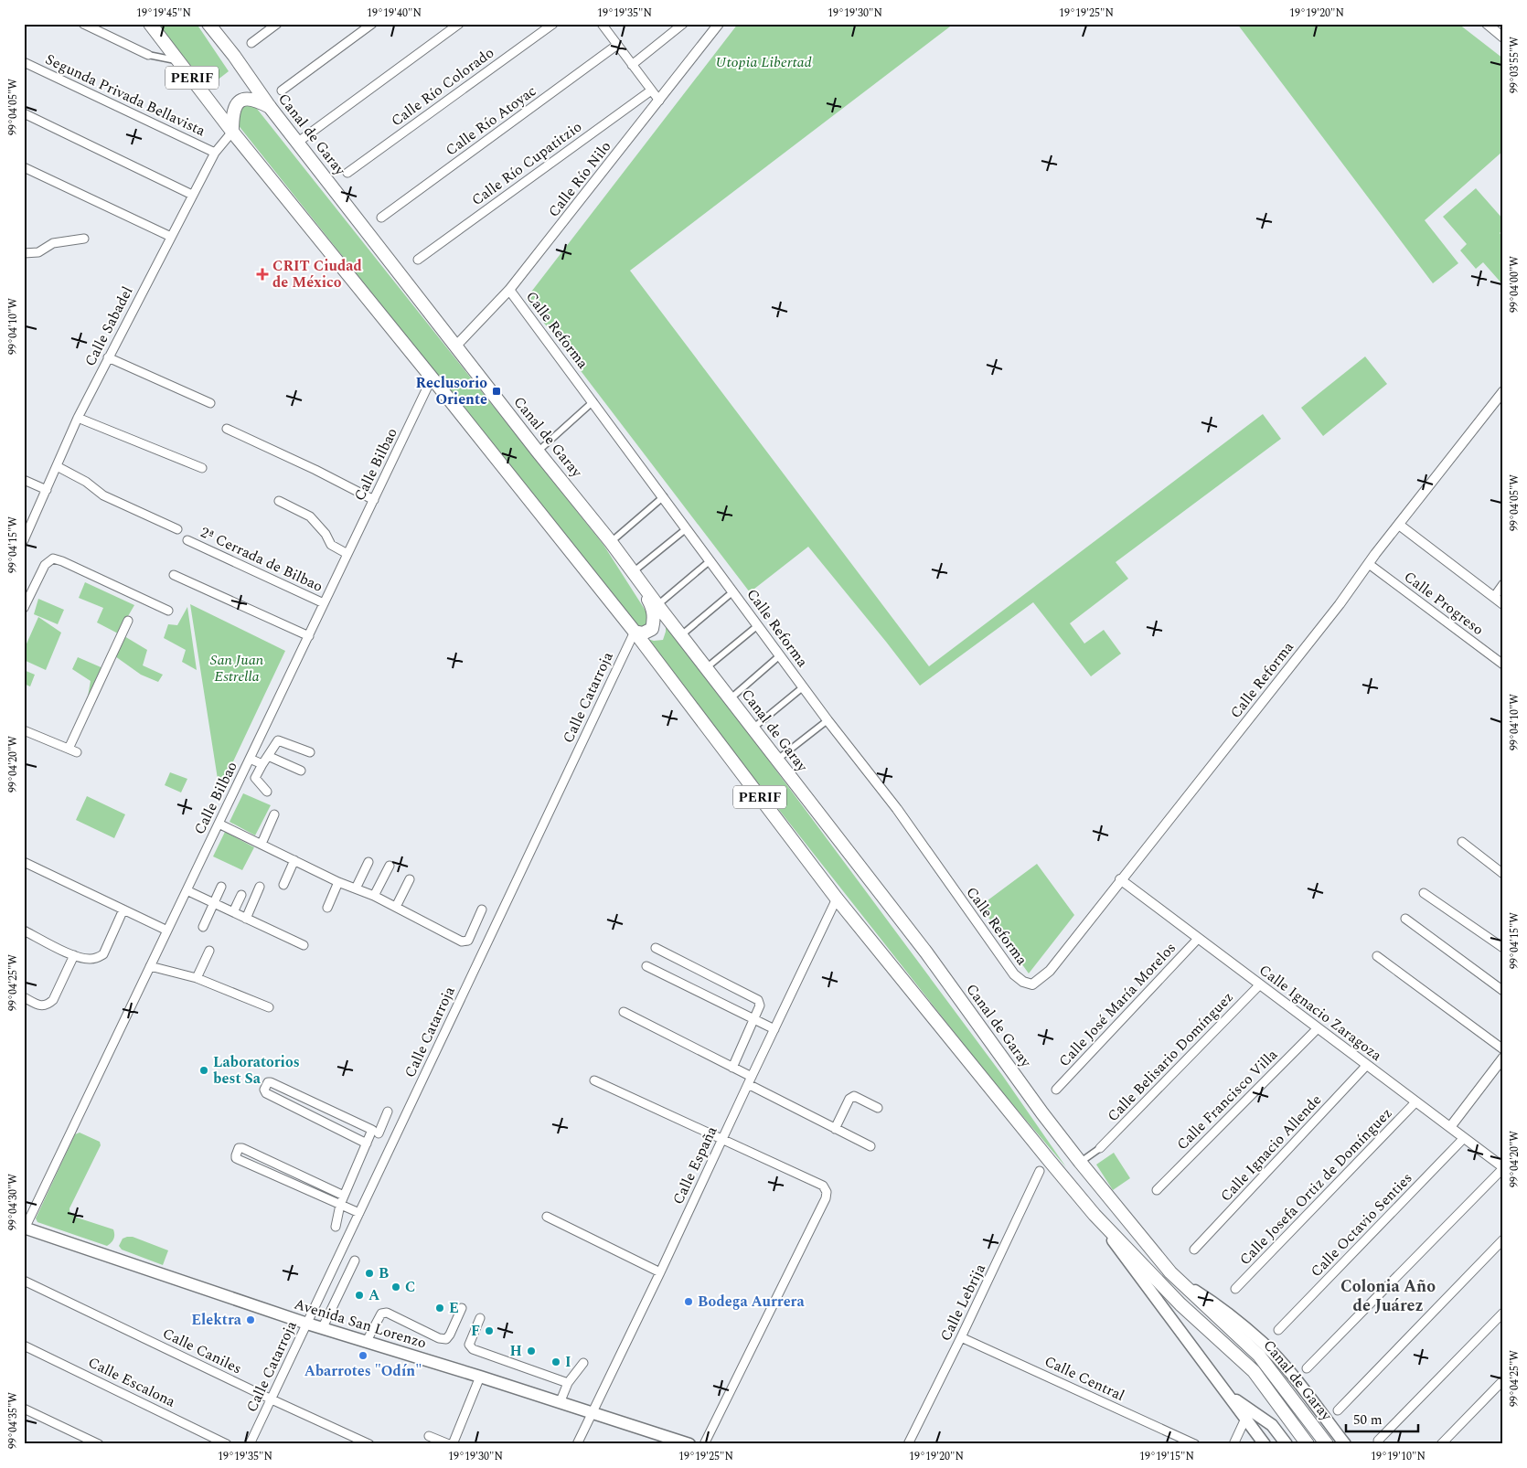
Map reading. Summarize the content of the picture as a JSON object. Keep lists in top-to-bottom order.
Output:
{
  "streets": {
    "main road": ["PERIF", "Canal de Garay", "Avenida San Lorenzo"],
    "street": [
      "Calle Río Colorado",
      "Segunda Privada Bellavista",
      "Calle Río Atoyac",
      "Calle Río Cupatitzio",
      "Calle Río Nilo",
      "Calle Sabadel",
      "Calle Reforma",
      "Calle Bilbao",
      "2ª Cerrada de Bilbao",
      "Calle Progreso",
      "Calle Catarroja",
      "Calle José María Morelos",
      "Calle Ignacio Zaragoza",
      "Calle Belisario Domínguez",
      "Calle Francisco Villa",
      "Calle Ignacio Allende",
      "Calle España",
      "Calle Josefa Ortiz de Domínguez",
      "Calle Octavio Senties",
      "Calle Lebrija",
      "Calle Caniles",
      "Calle Central",
      "Calle Escalona"
    ]
  },
  "crossings": [
    ["Segunda Privada Bellavista", "Calle Sabadel"],
    ["Canal de Garay", "Calle Río Nilo"],
    ["Canal de Garay", "Calle Sabadel"],
    ["Canal de Garay", "Calle Bilbao"],
    ["Canal de Garay", "Calle Catarroja"],
    ["Canal de Garay", "Calle España"],
    ["Calle Río Nilo", "Calle Reforma"],
    ["Calle Reforma", "Calle Progreso"],
    ["Calle Reforma", "Calle Ignacio Zaragoza"],
    ["Calle Bilbao", "2ª Cerrada de Bilbao"],
    ["Calle Bilbao", "Avenida San Lorenzo"],
    ["Calle Catarroja", "Avenida San Lorenzo"],
    ["Calle Catarroja", "Calle Caniles"],
    ["Calle José María Morelos", "Calle Ignacio Zaragoza"],
    ["Calle Ignacio Zaragoza", "Calle Belisario Domínguez"],
    ["Calle Ignacio Zaragoza", "Calle Francisco Villa"],
    ["Calle Ignacio Zaragoza", "Calle Ignacio Allende"],
    ["Calle Ignacio Zaragoza", "Calle Josefa Ortiz de Domínguez"],
    ["Calle Ignacio Zaragoza", "Calle Octavio Senties"],
    ["Calle España", "Avenida San Lorenzo"],
    ["Calle Lebrija", "Calle Central"]
  ],
  "districts": ["Colonia Año de Juárez"],
  "parks": ["Utopia Libertad", "San Juan Estrella"],
  "places": {
    "health": ["CRIT Ciudad de México"],
    "transit": ["Reclusorio Oriente"],
    "other": [
      "Laboratorios best Sa",
      "B",
      "C",
      "A",
      "Bodega Aurrera",
      "E",
      "Elektra",
      "F",
      "H",
      "Abarrotes \"Odín\"",
      "I"
    ]
  },
  "scale_bar": "50 m",
  "coordinates": [
    "19°19'45\"N",
    "19°19'40\"N",
    "19°19'35\"N",
    "19°19'30\"N",
    "19°19'25\"N",
    "19°19'20\"N",
    "99°03'55\"W",
    "99°04'05\"W",
    "99°04'00\"W",
    "99°04'10\"W",
    "99°04'15\"W",
    "99°04'20\"W",
    "99°04'25\"W",
    "99°04'30\"W",
    "99°04'35\"W",
    "19°19'15\"N",
    "19°19'10\"N"
  ]
}
